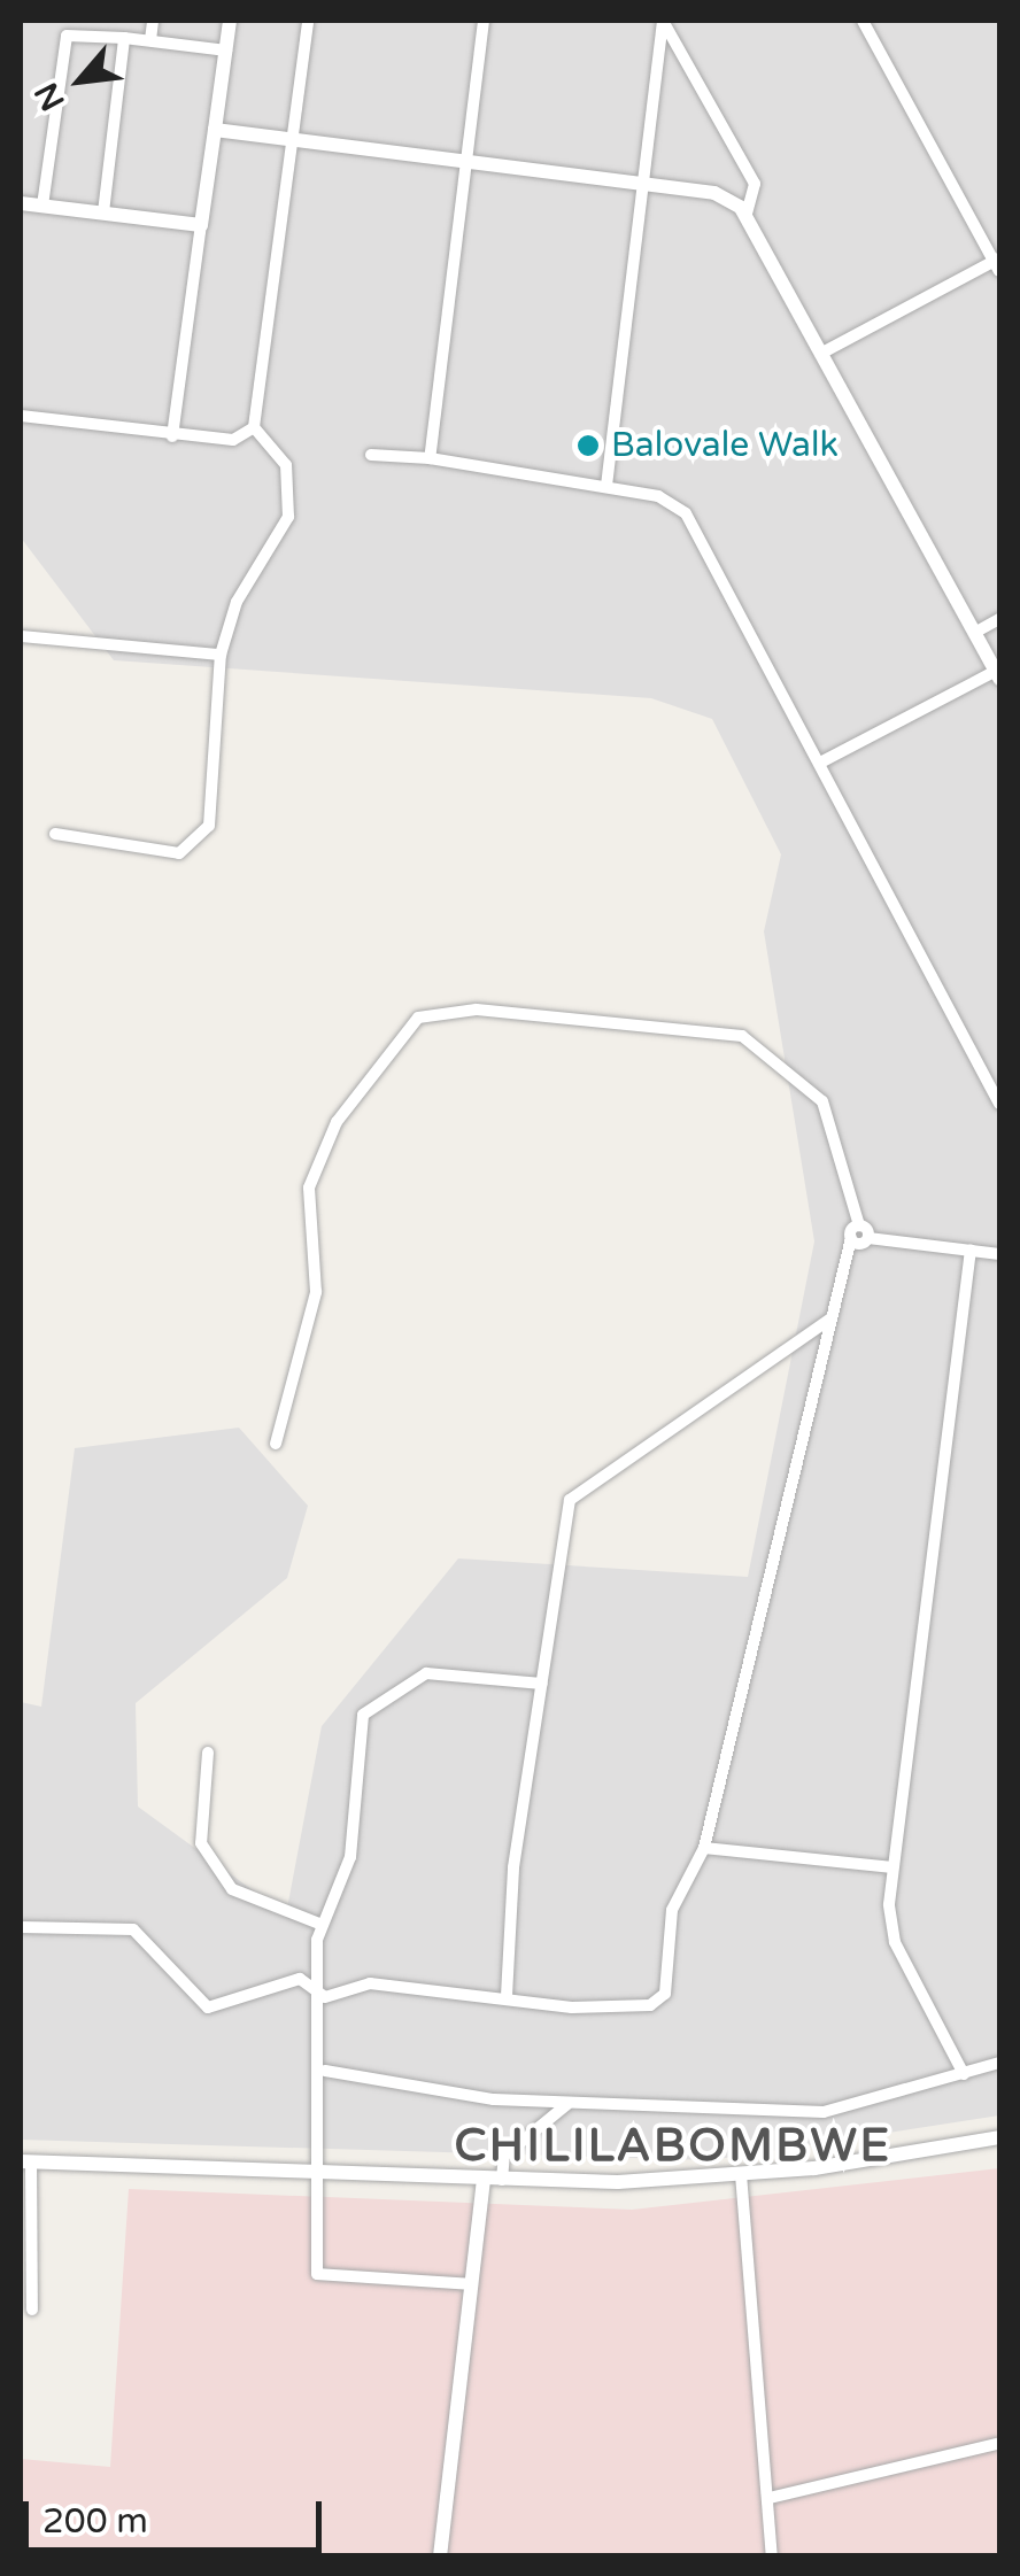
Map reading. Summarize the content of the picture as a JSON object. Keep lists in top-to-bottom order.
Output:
{
  "districts": ["CHILILABOMBWE"],
  "places": ["Balovale Walk"],
  "scale_bar": "200 m",
  "north": "bottom left"
}
